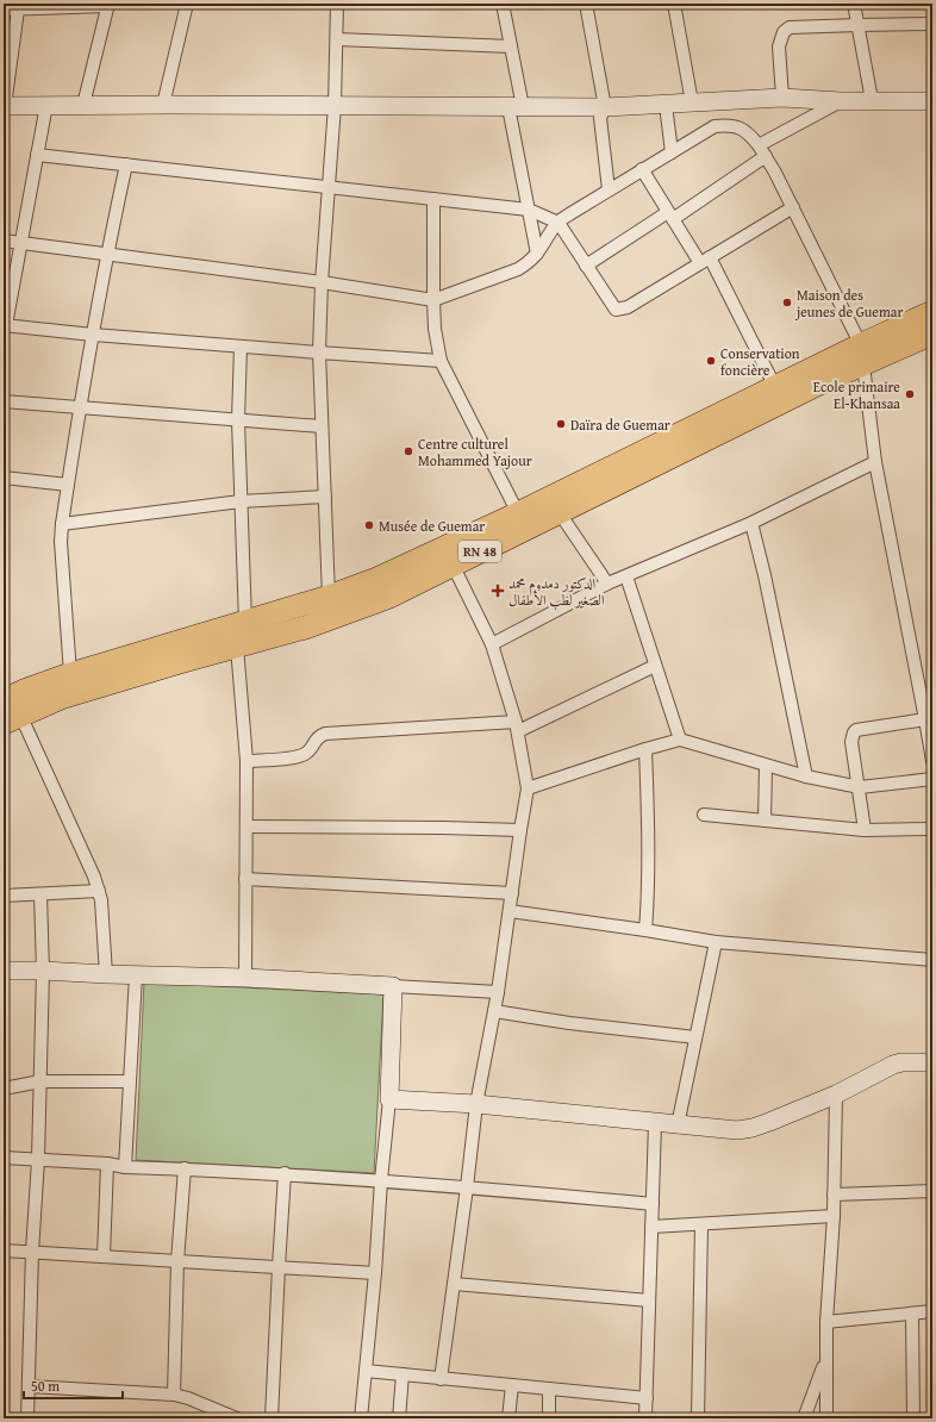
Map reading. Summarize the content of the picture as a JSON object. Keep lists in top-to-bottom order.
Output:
{
  "streets": {
    "highway": ["RN 48"]
  },
  "places": {
    "other": [
      "Maison des jeunes de Guemar",
      "Conservation foncière",
      "Ecole primaire El-Khansaa",
      "Daïra de Guemar",
      "Centre culturel Mohammed Yajour",
      "Musée de Guemar"
    ],
    "health": ["الدكتور دمدوم محمد الصغير لطب الأطفال"]
  },
  "scale_bar": "50 m"
}
